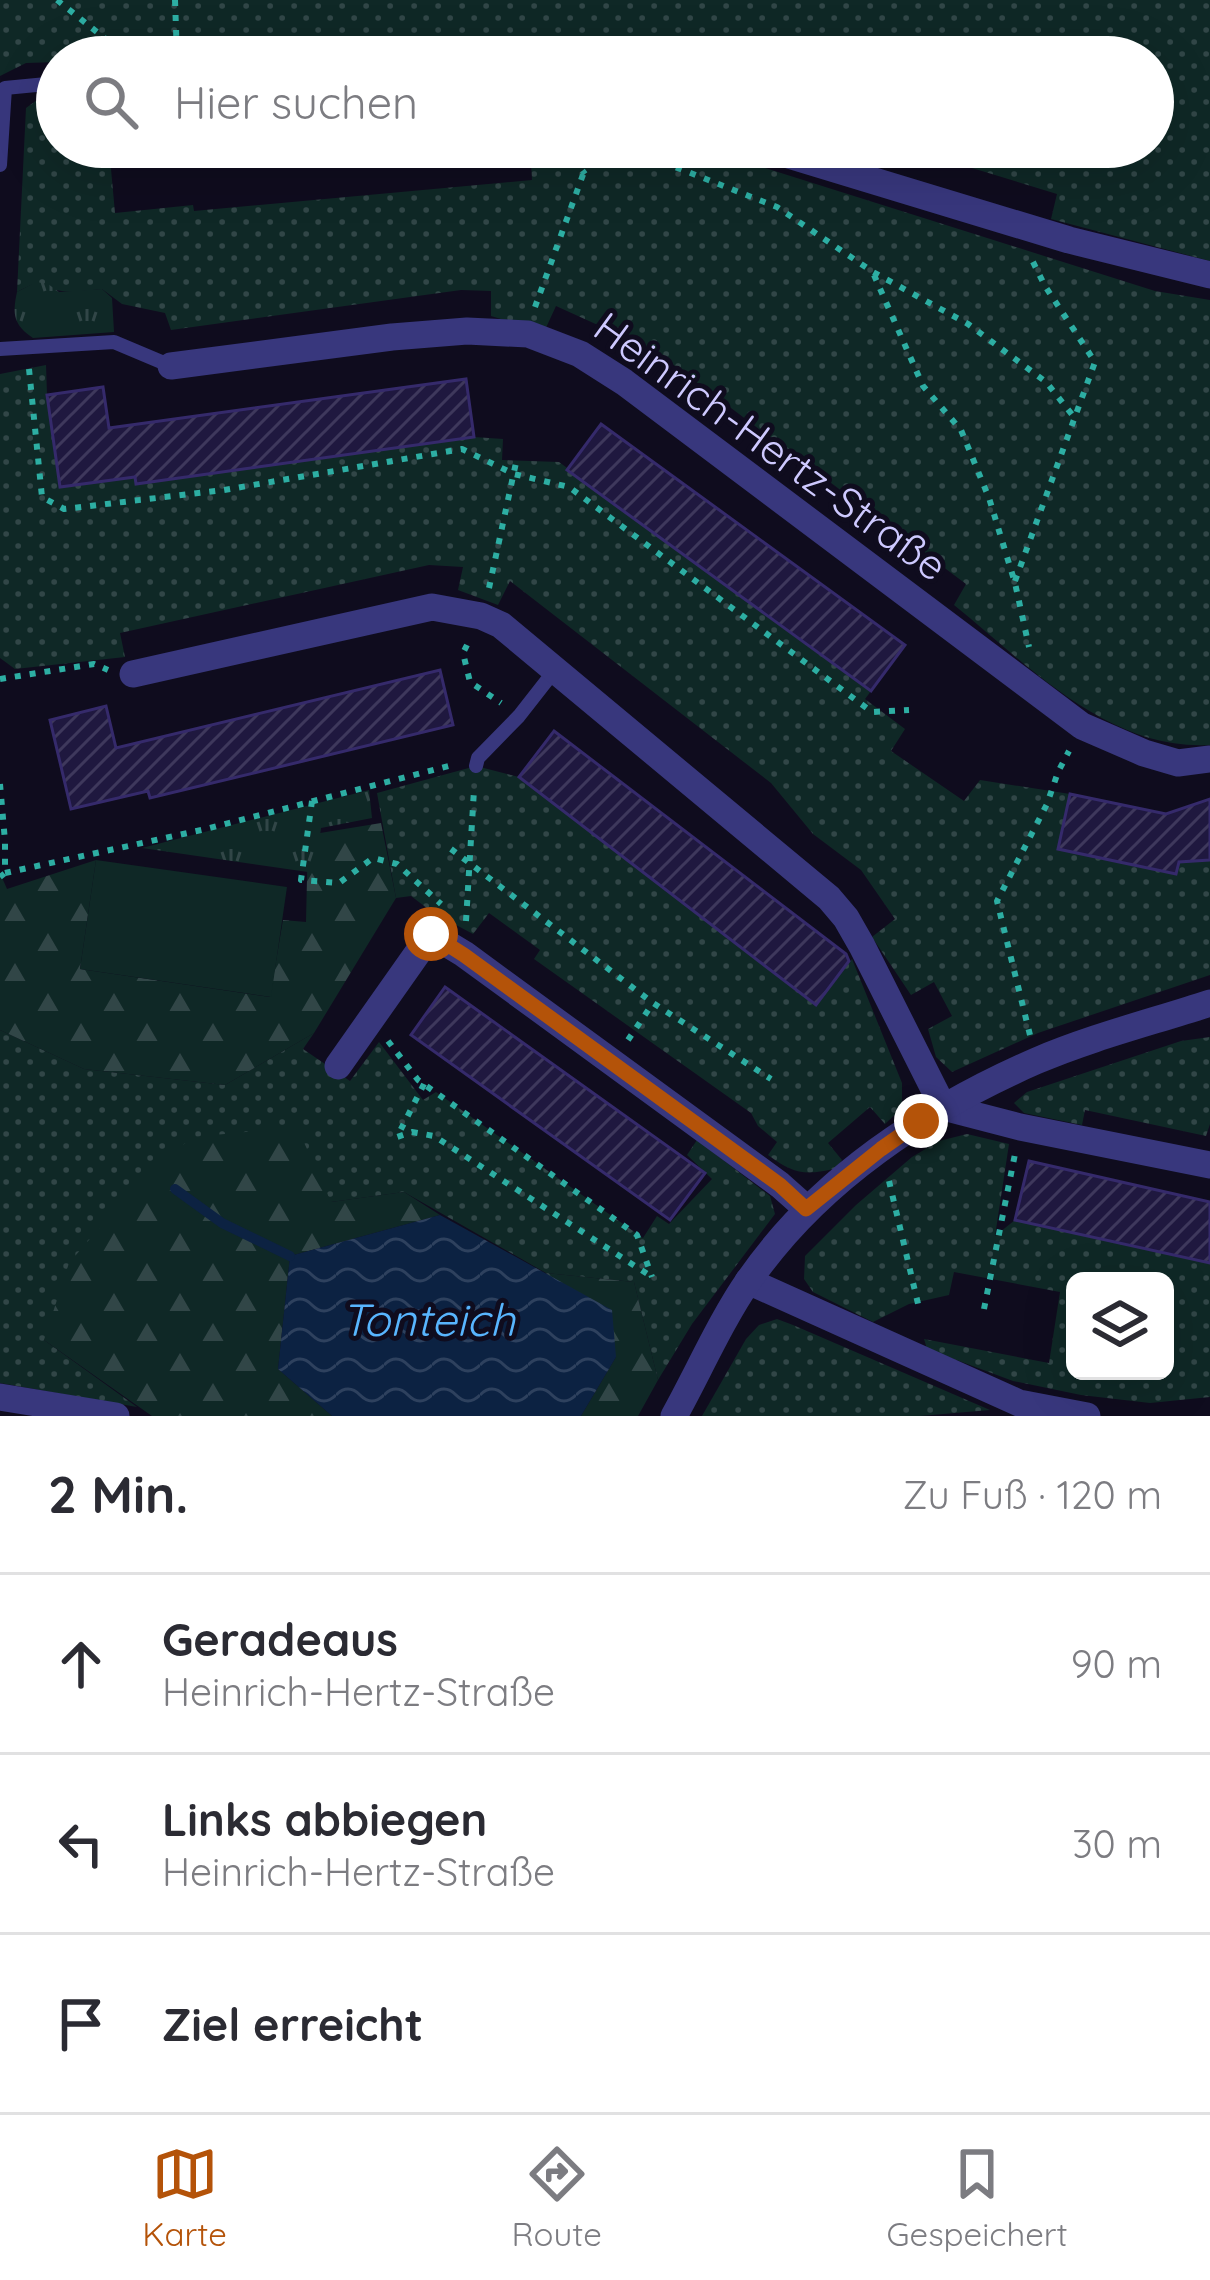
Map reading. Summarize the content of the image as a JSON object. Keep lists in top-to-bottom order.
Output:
{
  "streets": {
    "street": ["Heinrich-Hertz-Straße"]
  },
  "water": ["Tonteich"],
  "page": {
    "search": "Hier suchen",
    "heading": ["2 Min.", "Zu Fuß · 120 m"],
    "list": [
      ["Geradeaus", "Heinrich-Hertz-Straße", "90 m"],
      ["Links abbiegen", "Heinrich-Hertz-Straße", "30 m"],
      "Ziel erreicht"
    ],
    "nav": ["Karte", "Route", "Gespeichert"]
  }
}
